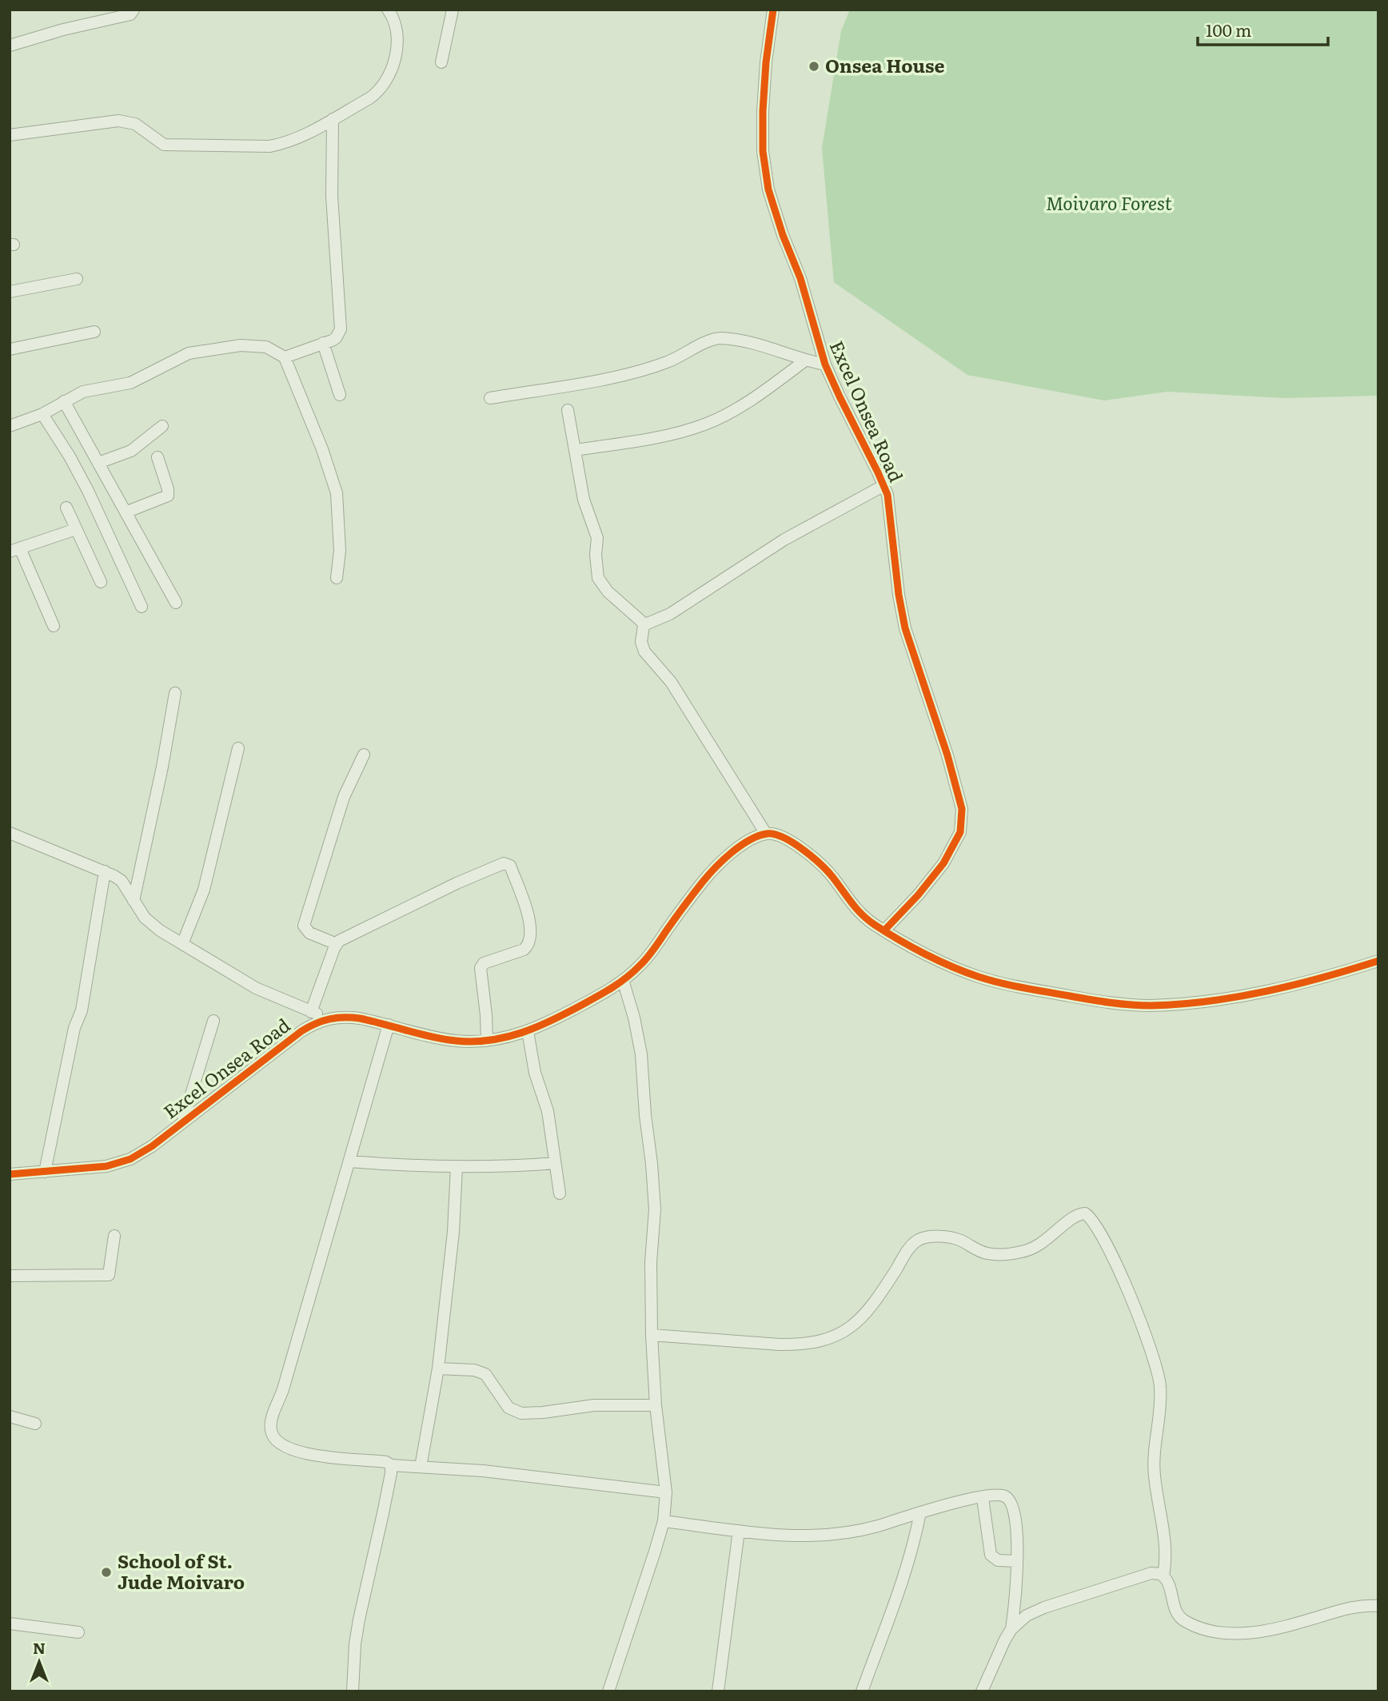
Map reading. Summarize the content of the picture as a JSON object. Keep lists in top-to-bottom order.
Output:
{
  "streets": {
    "street": ["Excel Onsea Road"]
  },
  "parks": ["Moivaro Forest"],
  "places": ["Onsea House", "School of St. Jude Moivaro"],
  "scale_bar": "100 m",
  "north": "top"
}
